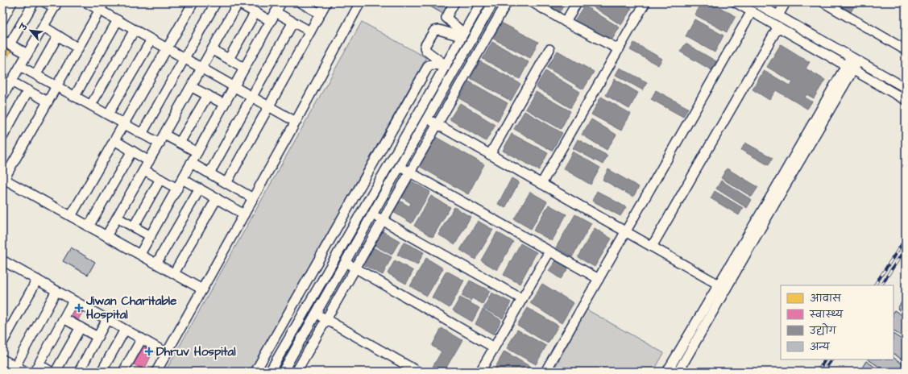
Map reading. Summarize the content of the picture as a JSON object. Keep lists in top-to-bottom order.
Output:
{
  "places": {
    "health": ["Jiwan Charitable Hospital", "Dhruv Hospital"]
  },
  "legend": [
    "आवास",
    "स्वास्थ्य",
    "उद्योग",
    "अन्य"
  ],
  "north": "top left"
}
